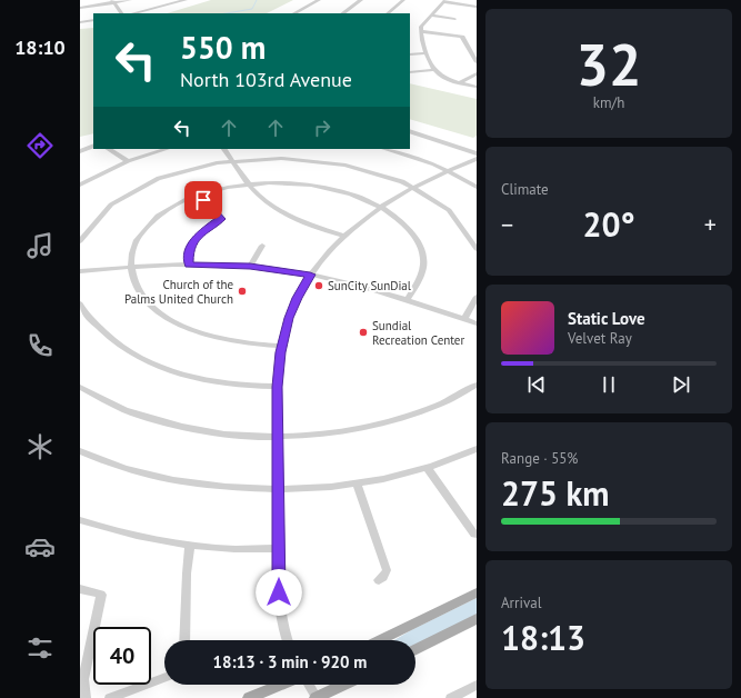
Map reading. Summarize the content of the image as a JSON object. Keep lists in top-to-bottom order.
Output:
{
  "places": ["SunCity SunDial", "Church of the Palms United Church", "Sundial Recreation Center"],
  "page": {
    "tabs": "18:10",
    "tile": [
      ["32", "km/h"],
      "Climate",
      ["Range · 55%", "275 km"],
      ["Arrival", "18:13"]
    ],
    "turn": ["550 m", "North 103rd Avenue"],
    "heat": ["−", "20°", "+"],
    "song": ["Static Love", "Velvet Ray"],
    "limit": "40",
    "trip": "18:13 · 3 min · 920 m"
  }
}
